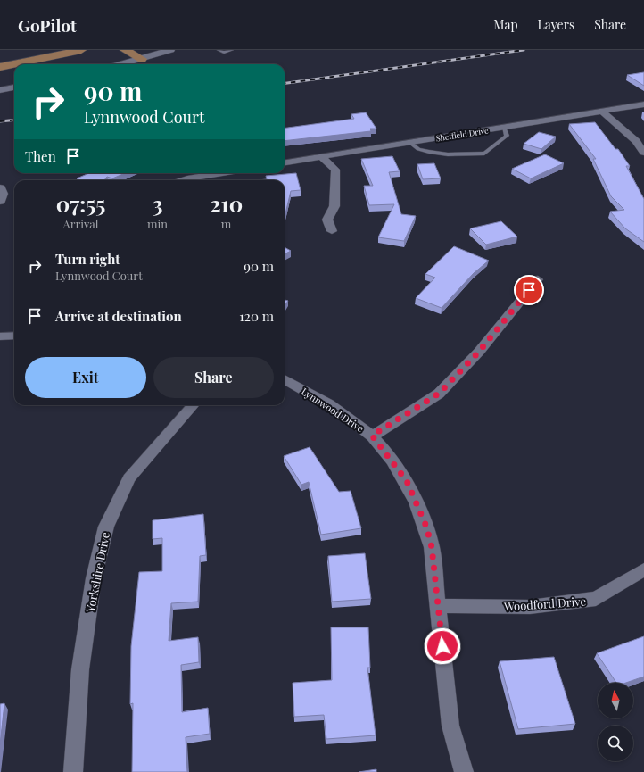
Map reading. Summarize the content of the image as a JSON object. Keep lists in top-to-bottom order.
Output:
{
  "streets": {
    "street": [
      "Sheffield Drive",
      "Lynnwood Drive",
      "Yorkshire Drive",
      "Woodford Drive"
    ]
  },
  "crossings": [
    ["Lynnwood Drive", "Woodford Drive"]
  ],
  "north": "top",
  "page": {
    "header": "GoPilot",
    "nav": ["Map", "Layers", "Share"],
    "turn": ["90 m", "Lynnwood Court"],
    "then": "Then",
    "eta": [
      "07:55",
      "Arrival",
      "3",
      "min",
      "210",
      "m"
    ],
    "list": [
      {
        "name": "Turn right",
        "note": "Lynnwood Court",
        "value": "90 m"
      },
      {
        "name": "Arrive at destination",
        "value": "120 m"
      }
    ],
    "buttons": ["Exit", "Share"]
  }
}
